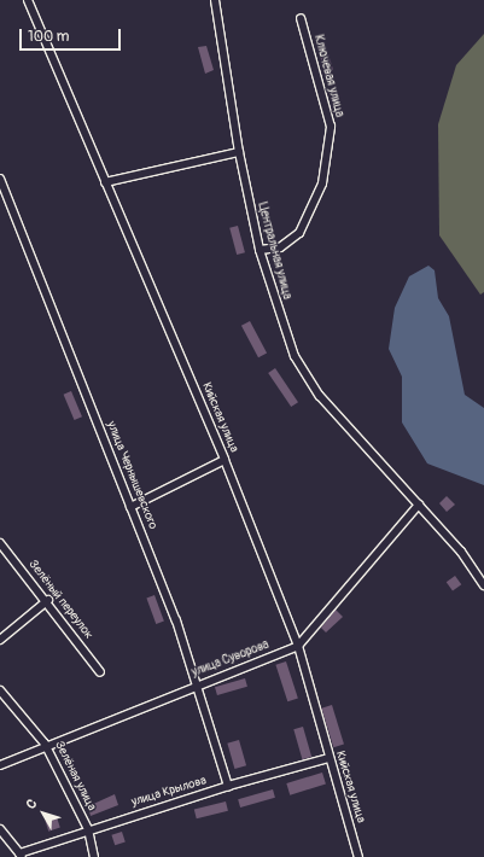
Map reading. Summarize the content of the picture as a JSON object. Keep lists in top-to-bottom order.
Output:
{
  "streets": {
    "street": [
      "Ключевая улица",
      "Центральная улица",
      "Кийская улица",
      "улица Чернышевского",
      "Зелёный переулок",
      "улица Суворова",
      "Зелёная улица",
      "улица Крылова"
    ]
  },
  "crossings": [
    ["Ключевая улица", "Центральная улица"],
    ["Центральная улица", "улица Суворова"],
    ["Кийская улица", "улица Суворова"],
    ["Кийская улица", "улица Крылова"],
    ["улица Чернышевского", "улица Суворова"],
    ["улица Чернышевского", "улица Крылова"],
    ["улица Суворова", "Зелёная улица"],
    ["Зелёная улица", "улица Крылова"]
  ],
  "scale_bar": "100 m",
  "north": "top left"
}
